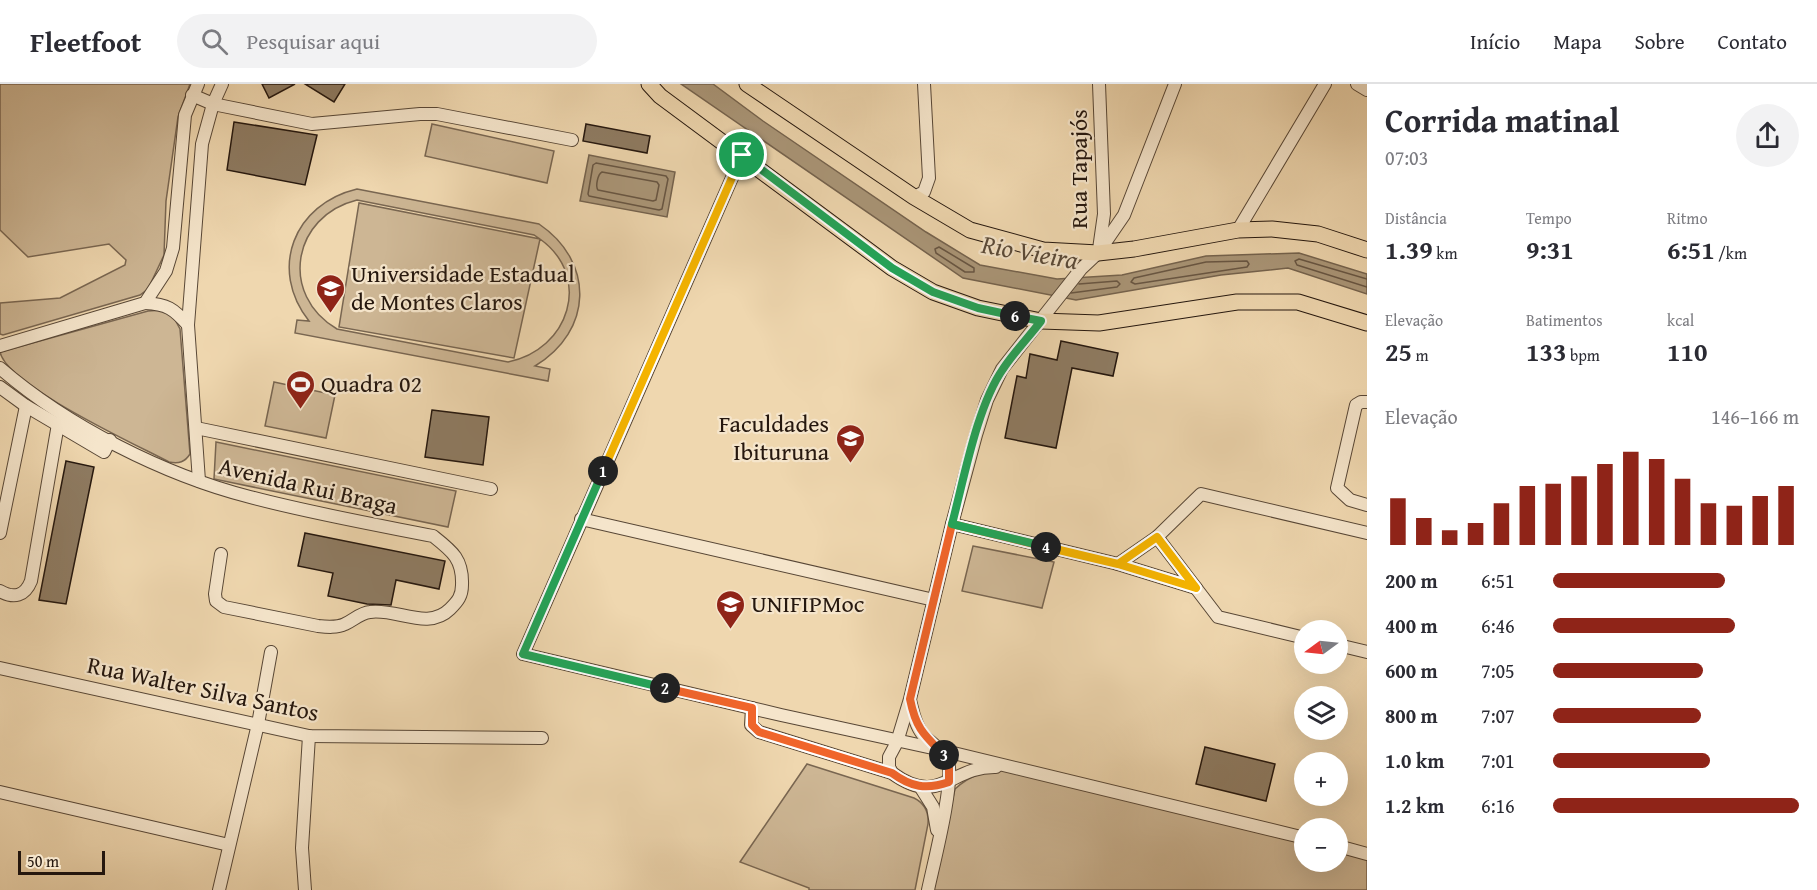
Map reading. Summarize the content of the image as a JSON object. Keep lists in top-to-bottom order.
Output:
{
  "streets": {
    "street": ["Rua Tapajós", "Avenida Rui Braga", "Rua Walter Silva Santos"]
  },
  "water": ["Rio Vieira"],
  "places": {
    "school or university": ["Universidade Estadual de Montes Claros", "Faculdades Ibituruna", "UNIFIPMoc"],
    "sports": ["Quadra 02"]
  },
  "scale_bar": "50 m",
  "north": "left",
  "page": {
    "header": "Fleetfoot",
    "search": "Pesquisar aqui",
    "nav": [
      "Início",
      "Mapa",
      "Sobre",
      "Contato"
    ],
    "heading": ["Corrida matinal", "07:03"],
    "stats": [
      ["Distância", "1.39 km"],
      ["Tempo", "9:31"],
      ["Ritmo", "6:51 /km"],
      ["Elevação", "25 m"],
      ["Batimentos", "133 bpm"],
      ["kcal", "110"]
    ],
    "pins": [
      "6",
      "1",
      "4",
      "2",
      "3"
    ],
    "chart": ["Elevação", "146–166 m"],
    "list": [
      {
        "name": "200 m",
        "note": "6:51"
      },
      {
        "name": "400 m",
        "note": "6:46"
      },
      {
        "name": "600 m",
        "note": "7:05"
      },
      {
        "name": "800 m",
        "note": "7:07"
      },
      {
        "name": "1.0 km",
        "note": "7:01"
      },
      {
        "name": "1.2 km",
        "note": "6:16"
      }
    ],
    "map_buttons": ["+", "−"],
    "scale": "50 m"
  }
}
